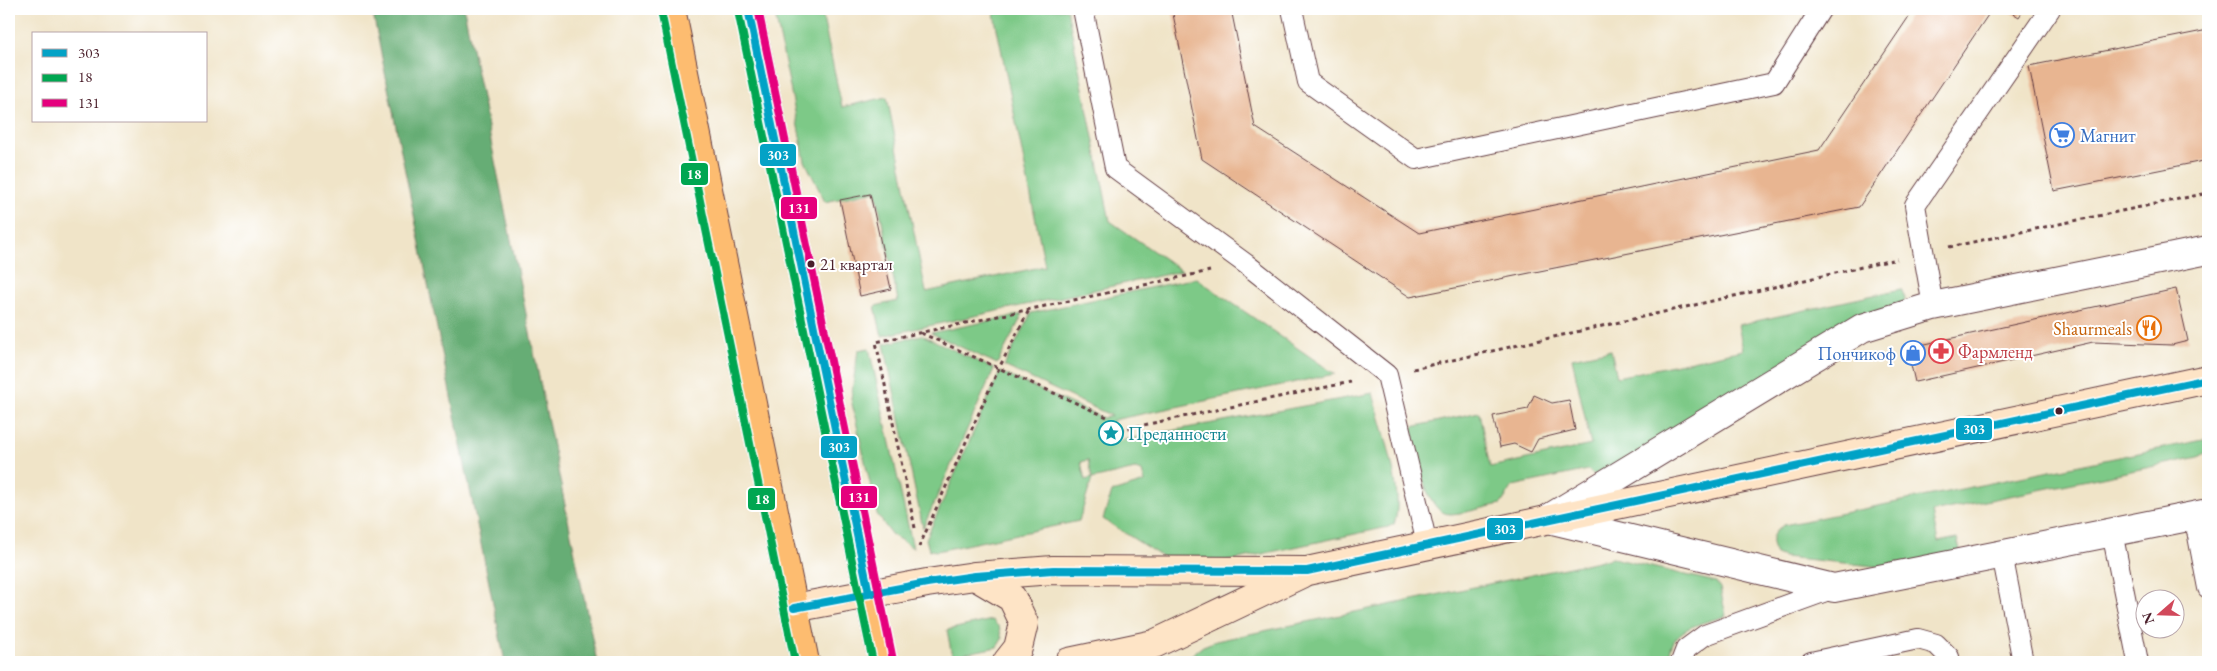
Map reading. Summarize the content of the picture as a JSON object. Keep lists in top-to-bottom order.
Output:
{
  "places": {
    "supermarket": ["Магнит"],
    "other": ["21 квартал"],
    "restaurant": ["Shaurmeals"],
    "pharmacy": ["Фармленд"],
    "shop": ["Пончикоф"],
    "place": ["Преданности"]
  },
  "lines": ["transit line 303", "transit line 131", "transit line 18"],
  "legend": ["303", "18", "131"],
  "north": "left"
}
